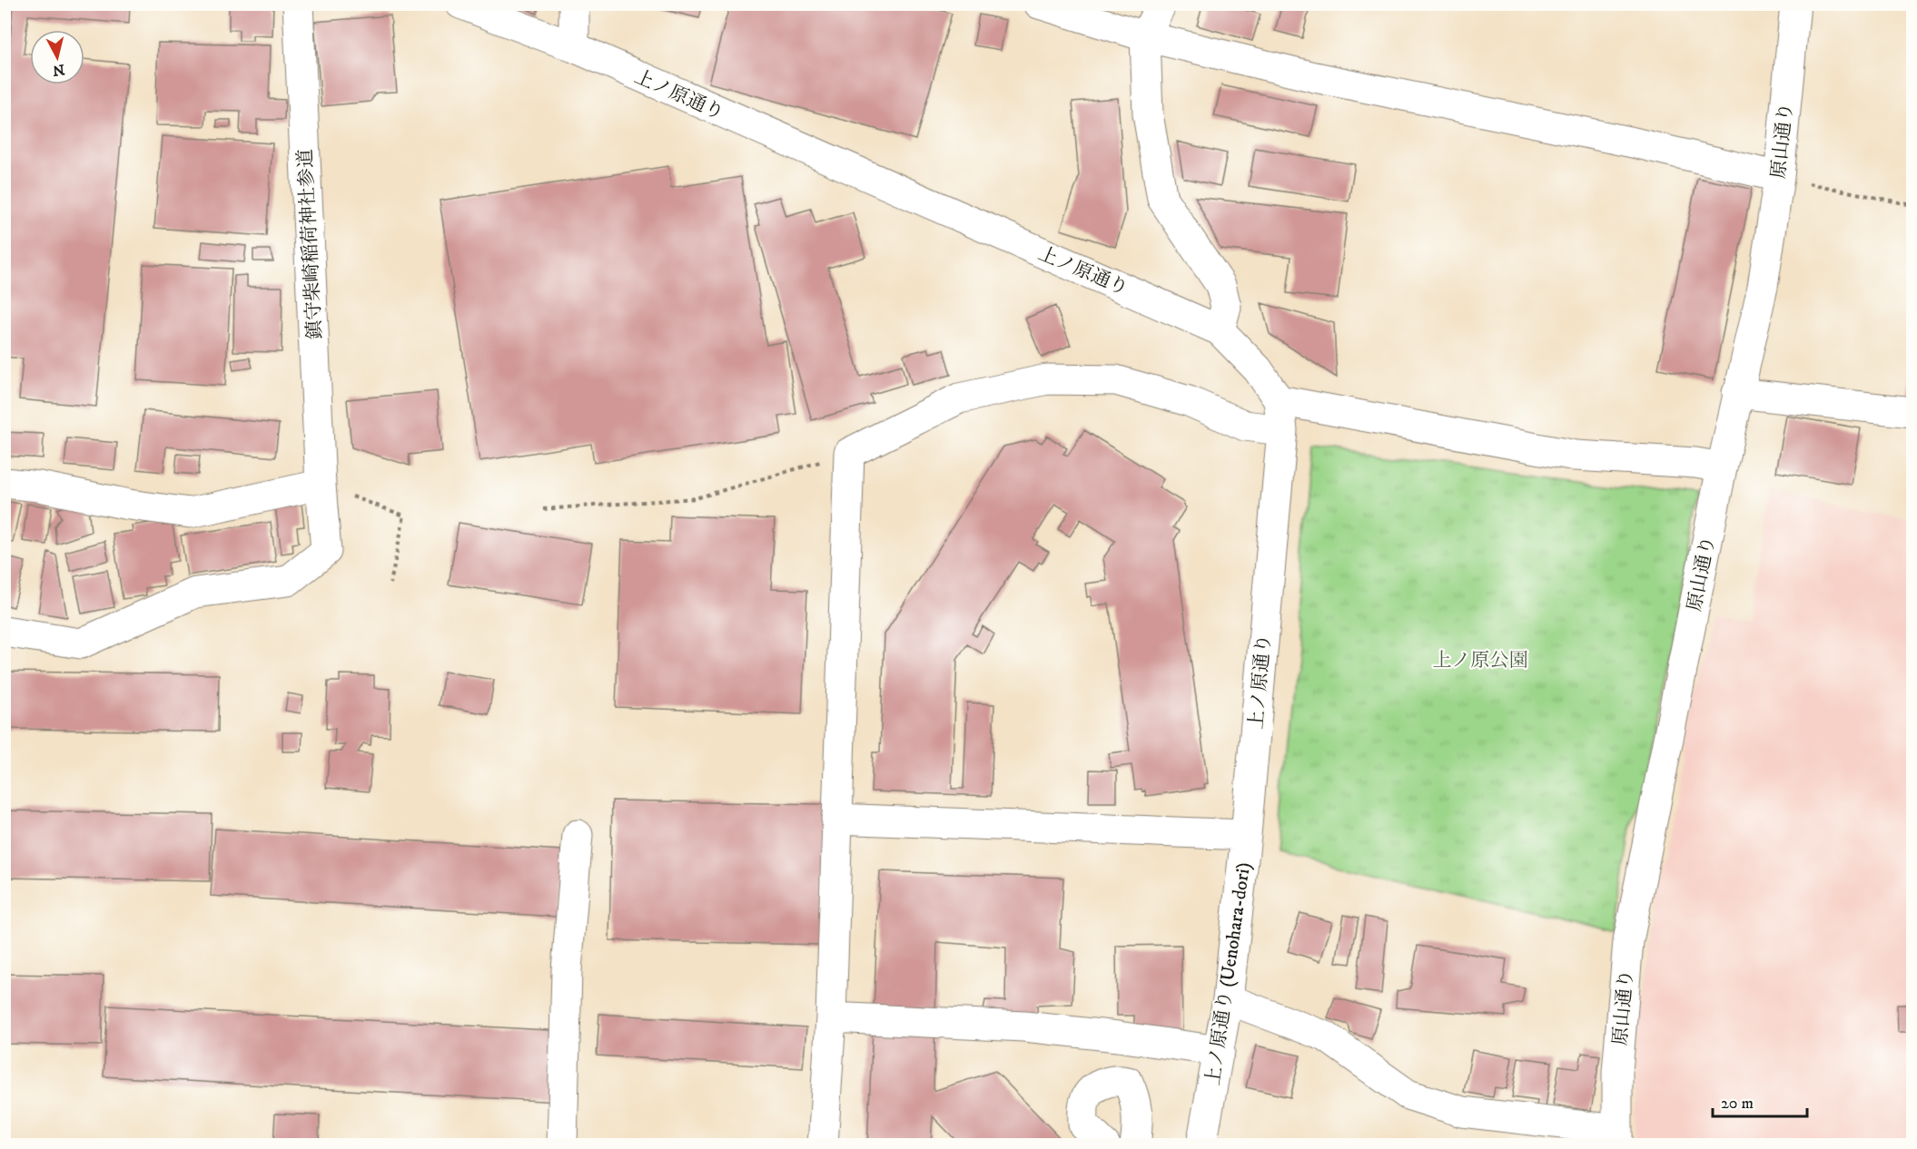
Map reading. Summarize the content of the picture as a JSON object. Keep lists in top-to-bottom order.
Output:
{
  "streets": {
    "street": [
      "上ノ原通り",
      "原山通り",
      "鎮守柴崎稲荷神社参道",
      "上ノ原通り (Uenohara-dori)"
    ]
  },
  "crossings": [
    ["上ノ原通り", "上ノ原通り (Uenohara-dori)"]
  ],
  "parks": ["上ノ原公園"],
  "scale_bar": "20 m",
  "north": "bottom"
}
